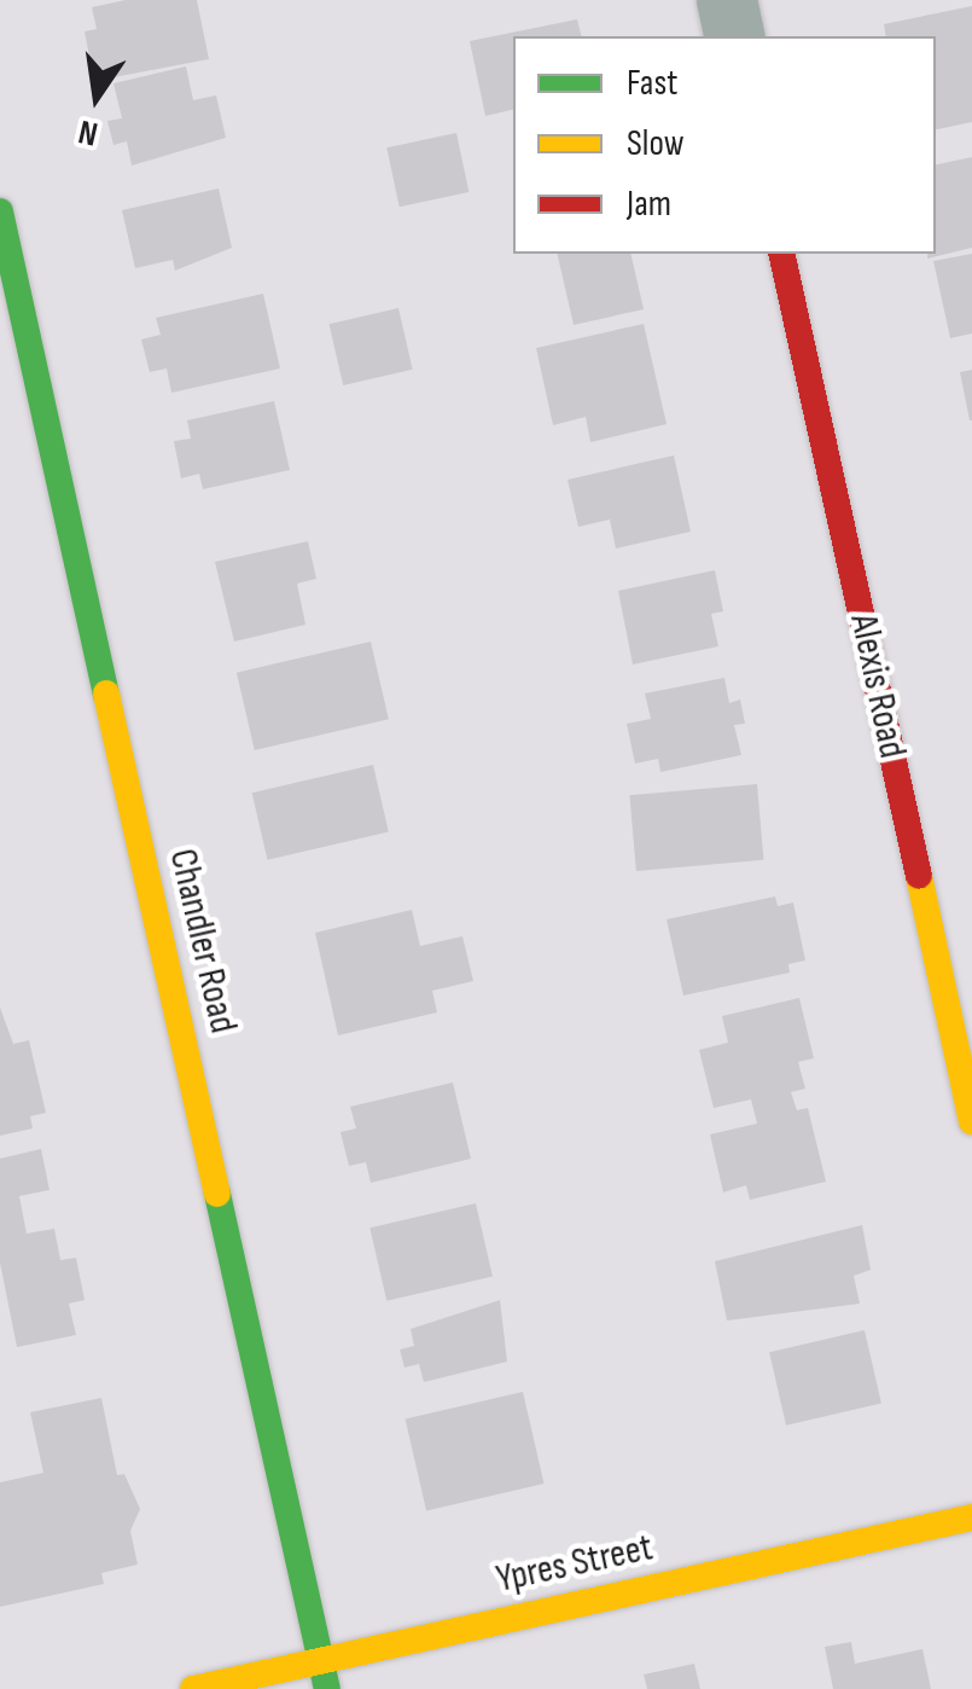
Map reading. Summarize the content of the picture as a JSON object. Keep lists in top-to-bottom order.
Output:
{
  "streets": {
    "street": ["Alexis Road", "Chandler Road", "Ypres Street"]
  },
  "crossings": [
    ["Chandler Road", "Ypres Street"]
  ],
  "legend": ["Fast", "Slow", "Jam"],
  "north": "bottom"
}
